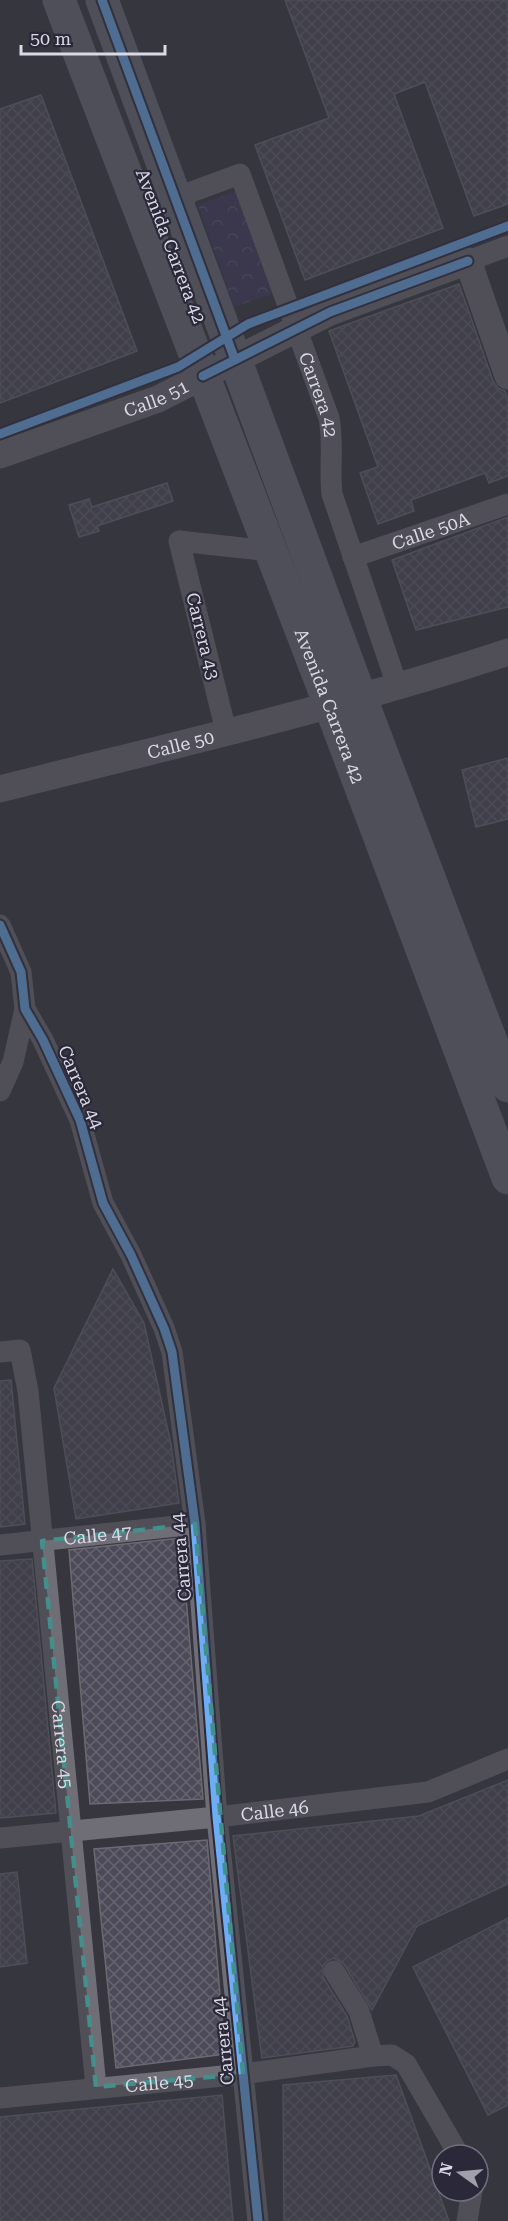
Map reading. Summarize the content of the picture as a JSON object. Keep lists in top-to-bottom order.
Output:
{
  "streets": {
    "highway": ["Avenida Carrera 42"],
    "street": [
      "Carrera 42",
      "Calle 51",
      "Calle 50A",
      "Carrera 43",
      "Calle 50",
      "Carrera 44",
      "Calle 47",
      "Carrera 45",
      "Calle 46",
      "Calle 45"
    ]
  },
  "crossings": [
    ["Avenida Carrera 42", "Carrera 42"],
    ["Avenida Carrera 42", "Calle 51"],
    ["Avenida Carrera 42", "Carrera 43"],
    ["Avenida Carrera 42", "Calle 50"],
    ["Carrera 42", "Calle 51"],
    ["Carrera 42", "Calle 50A"],
    ["Carrera 42", "Calle 50"],
    ["Carrera 43", "Calle 50"],
    ["Carrera 44", "Calle 47"],
    ["Carrera 44", "Calle 46"],
    ["Carrera 44", "Calle 45"],
    ["Calle 47", "Carrera 45"],
    ["Carrera 45", "Calle 46"],
    ["Carrera 45", "Calle 45"]
  ],
  "scale_bar": "50 m",
  "north": "left"
}
